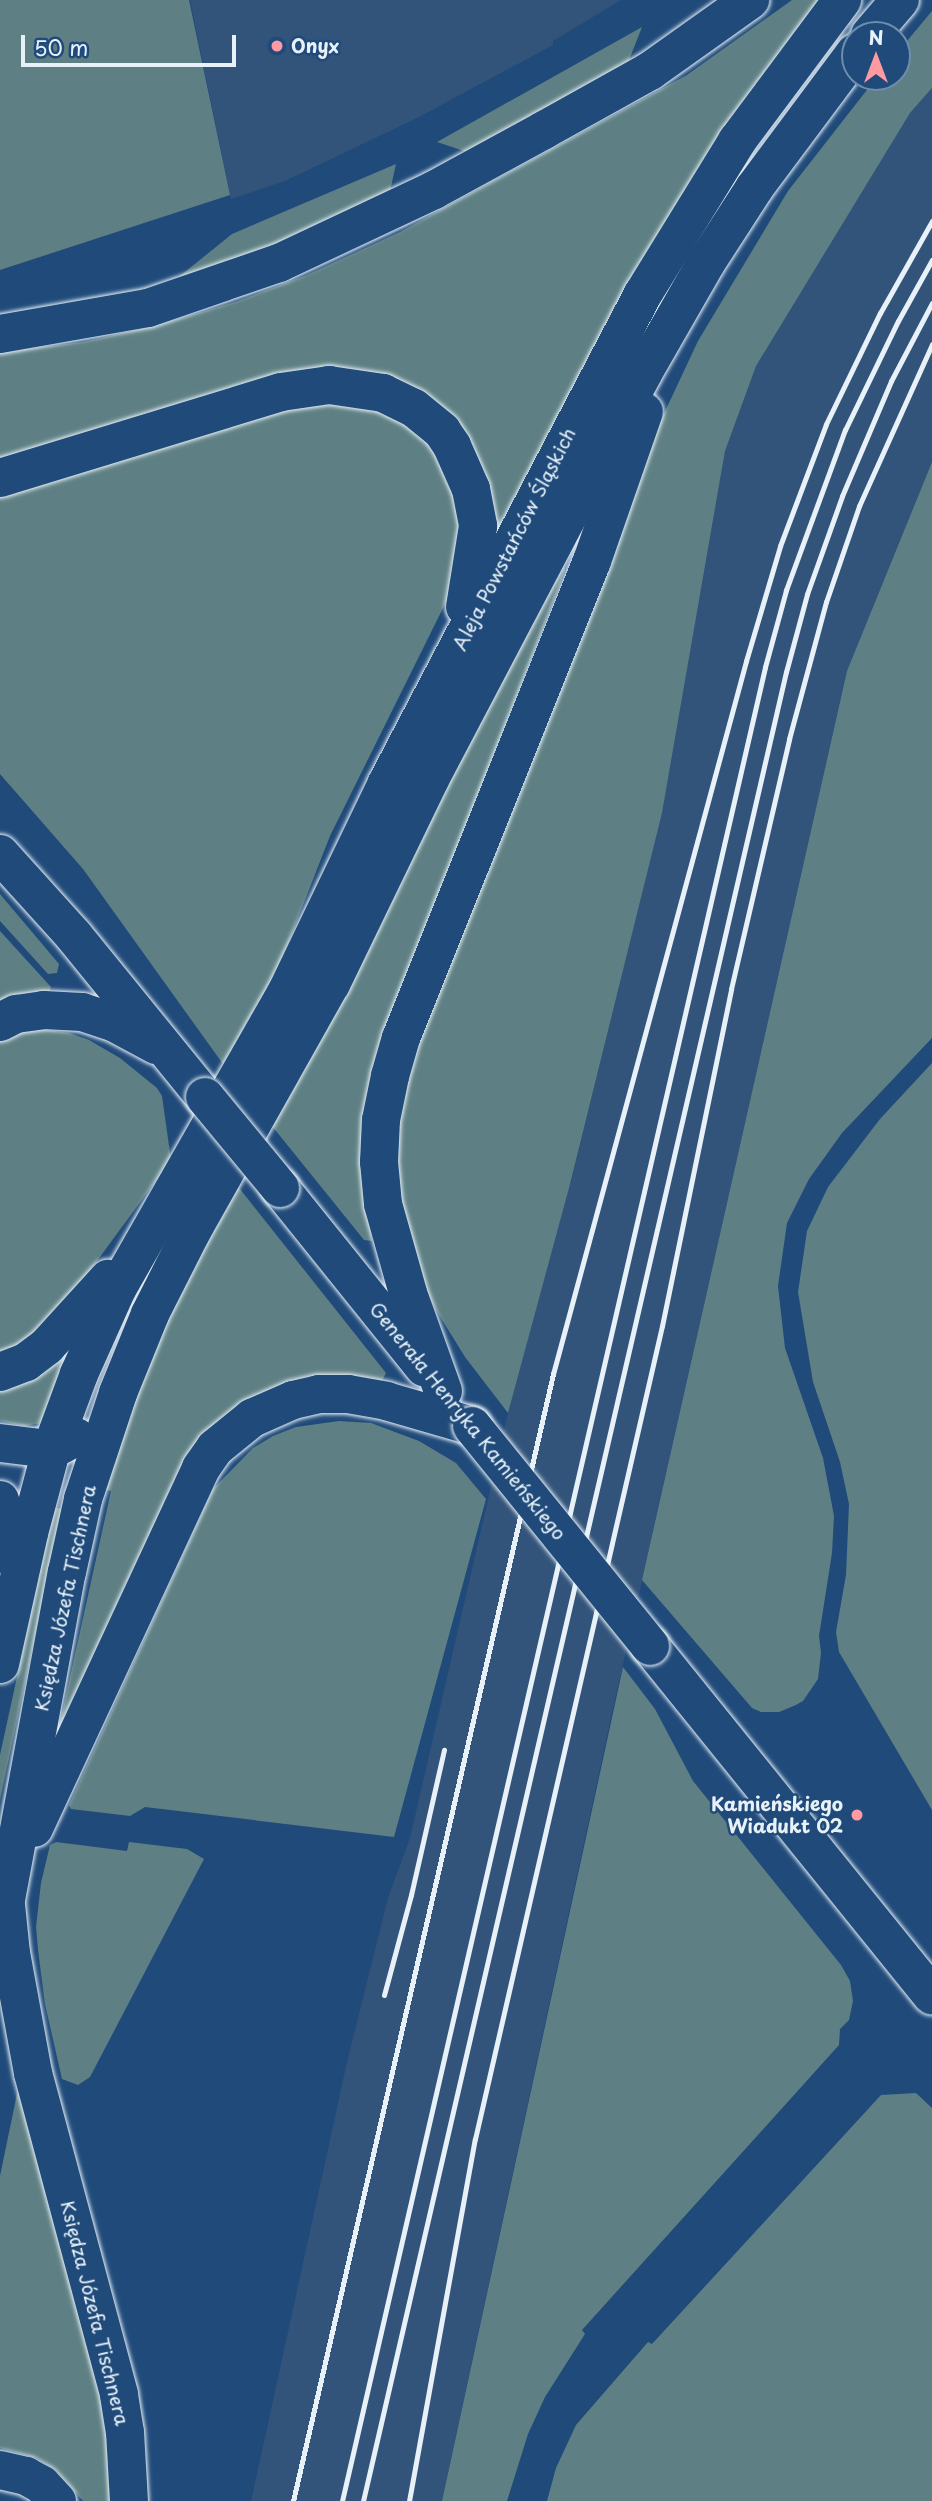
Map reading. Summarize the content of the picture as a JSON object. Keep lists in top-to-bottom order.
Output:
{
  "streets": {
    "main road": ["Aleja Powstańców Śląskich", "Generała Henryka Kamieńskiego", "Księdza Józefa Tischnera"]
  },
  "crossings": [
    ["Aleja Powstańców Śląskich", "Generała Henryka Kamieńskiego"],
    ["Aleja Powstańców Śląskich", "Księdza Józefa Tischnera"],
    ["Generała Henryka Kamieńskiego", "Księdza Józefa Tischnera"]
  ],
  "places": ["Onyx", "Kamieńskiego Wiadukt 02"],
  "scale_bar": "50 m",
  "north": "top"
}
